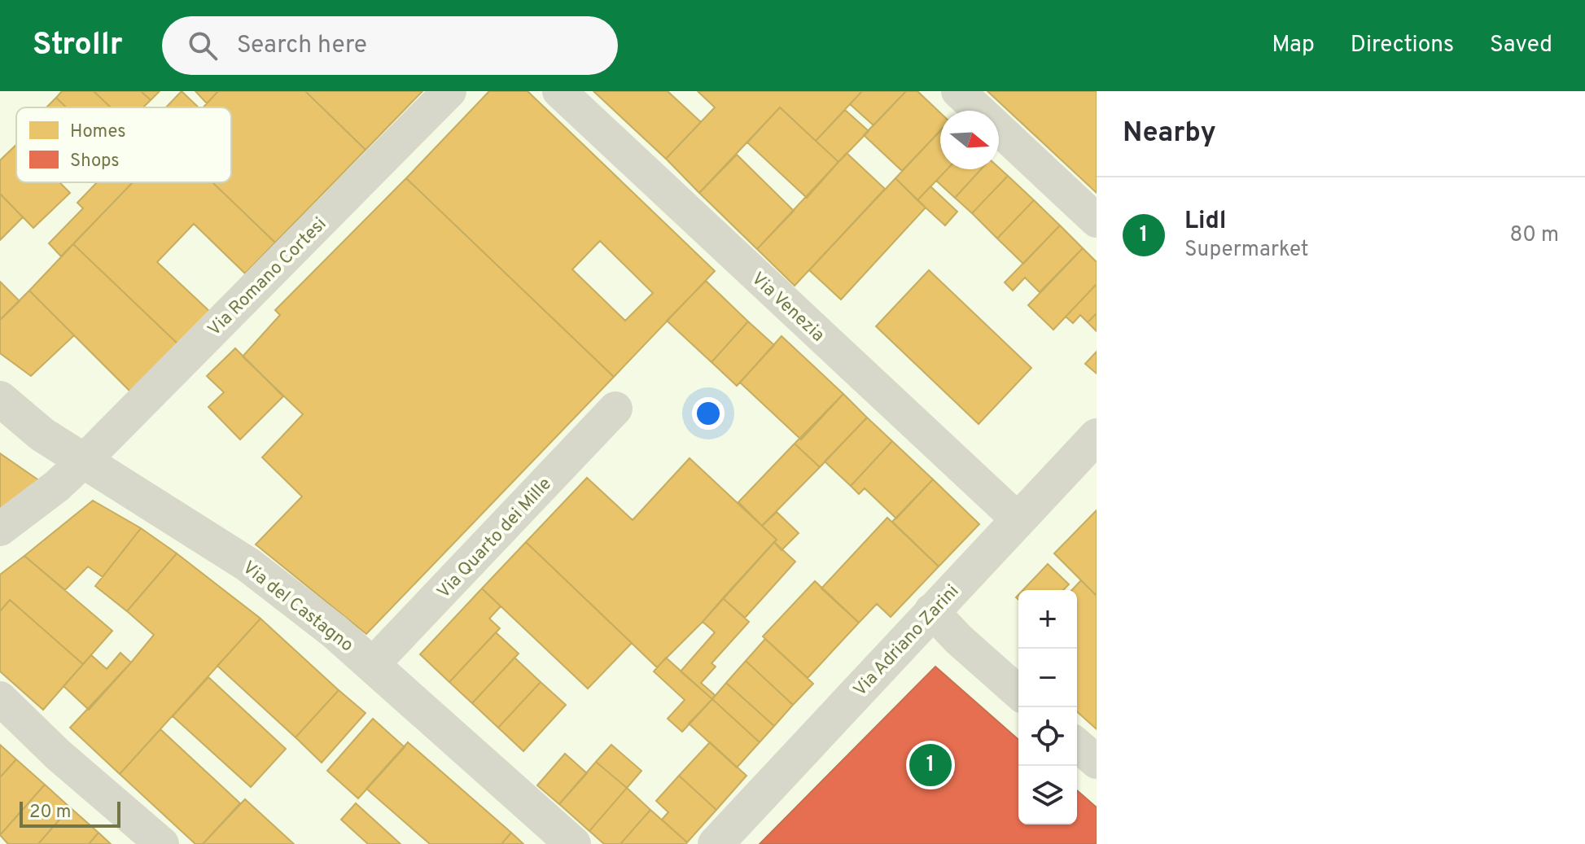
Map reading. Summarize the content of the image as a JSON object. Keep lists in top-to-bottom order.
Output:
{
  "streets": {
    "street": [
      "Via Romano Cortesi",
      "Via Venezia",
      "Via Quarto dei Mille",
      "Via del Castagno",
      "Via Adriano Zarini"
    ]
  },
  "crossings": [
    ["Via Romano Cortesi", "Via del Castagno"],
    ["Via Venezia", "Via Adriano Zarini"],
    ["Via Quarto dei Mille", "Via del Castagno"]
  ],
  "legend": ["Homes", "Shops"],
  "scale_bar": "20 m",
  "north": "right",
  "page": {
    "header": "Strollr",
    "search": "Search here",
    "nav": ["Map", "Directions", "Saved"],
    "heading": "Nearby",
    "list": [
      {
        "mark": "1",
        "name": "Lidl",
        "note": "Supermarket",
        "value": "80 m"
      }
    ],
    "map_buttons": ["+", "−"],
    "pins": "1",
    "scale": "20 m"
  }
}
